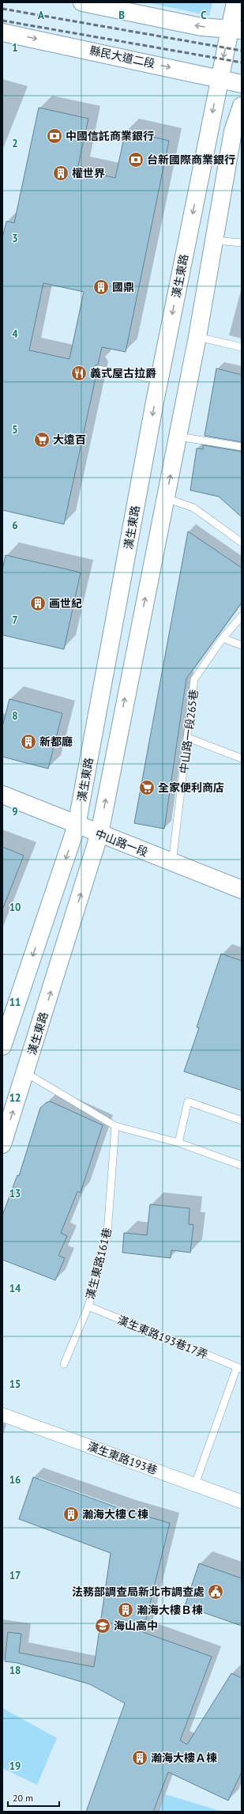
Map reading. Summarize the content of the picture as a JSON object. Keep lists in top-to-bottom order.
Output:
{
  "streets": {
    "street": [
      "縣民大道二段",
      "漢生東路",
      "中山路一段",
      "漢生東路193巷"
    ],
    "lane": ["中山路一段265巷", "漢生東路161巷", "漢生東路193巷17弄"]
  },
  "crossings": [
    ["縣民大道二段", "漢生東路"],
    ["漢生東路", "中山路一段"],
    ["中山路一段265巷", "中山路一段"],
    ["漢生東路161巷", "漢生東路193巷17弄"],
    ["漢生東路193巷17弄", "漢生東路193巷"]
  ],
  "places": {
    "bank": ["中國信託商業銀行", "台新國際商業銀行"],
    "building": [
      "權世界",
      "國鼎",
      "画世紀",
      "新都廳",
      "瀚海大樓Ｃ棟",
      "瀚海大樓Ｂ棟",
      "瀚海大樓Ａ棟"
    ],
    "restaurant": ["義式屋古拉爵"],
    "supermarket": ["大遠百", "全家便利商店"],
    "public building": ["法務部調查局新北市調查處"],
    "school or university": ["海山高中"]
  },
  "scale_bar": "20 m",
  "grid": {
    "columns": ["A", "B", "C"],
    "rows": [
      "1",
      "2",
      "3",
      "4",
      "5",
      "6",
      "7",
      "8",
      "9",
      "10",
      "11",
      "12",
      "13",
      "14",
      "15",
      "16",
      "17",
      "18",
      "19"
    ]
  }
}
